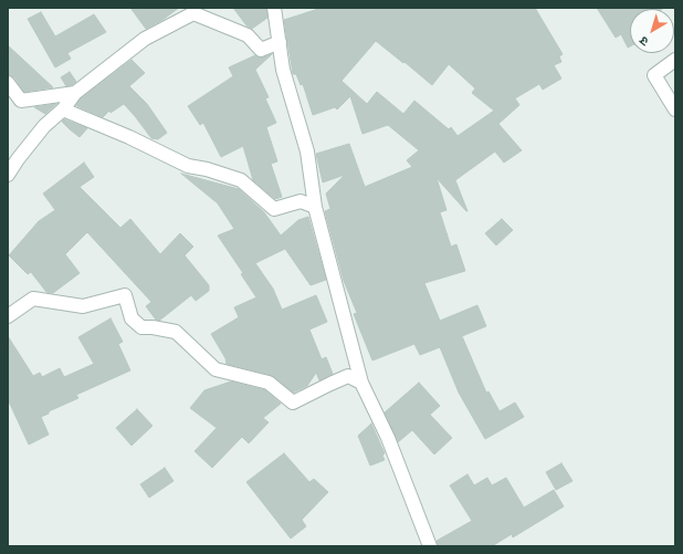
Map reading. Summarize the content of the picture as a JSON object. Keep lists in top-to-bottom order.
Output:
{
  "north": "bottom left"
}
